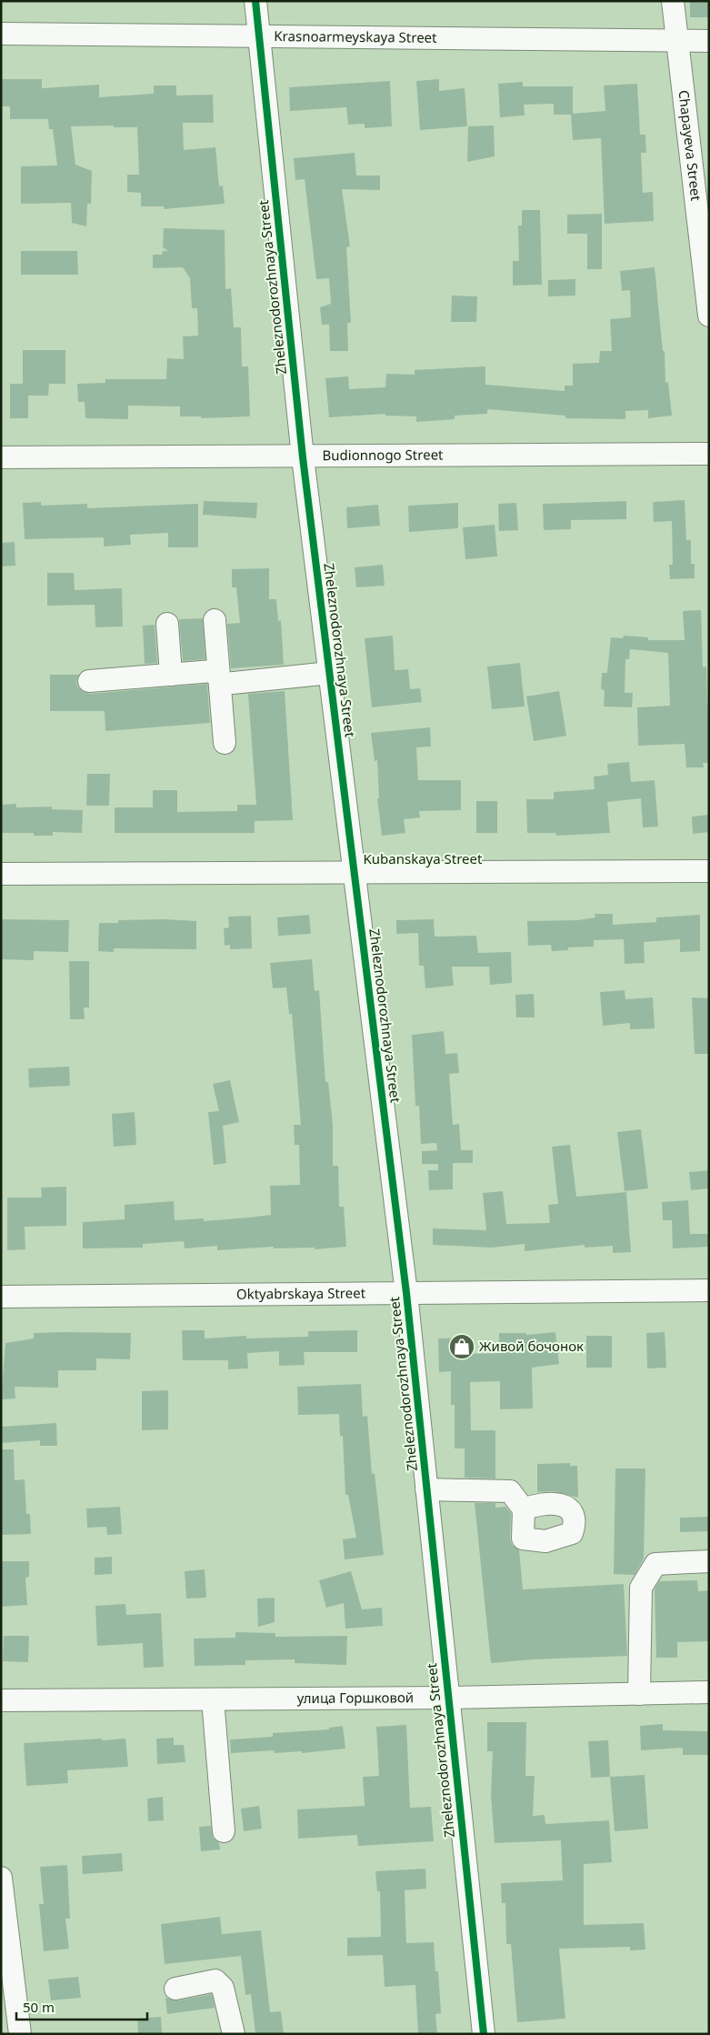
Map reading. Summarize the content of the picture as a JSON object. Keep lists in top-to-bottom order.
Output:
{
  "streets": {
    "street": [
      "Krasnoarmeyskaya Street",
      "Chapayeva Street",
      "Zheleznodorozhnaya Street",
      "Budionnogo Street",
      "Kubanskaya Street",
      "Oktyabrskaya Street",
      "улица Горшковой"
    ]
  },
  "crossings": [
    ["Krasnoarmeyskaya Street", "Chapayeva Street"],
    ["Krasnoarmeyskaya Street", "Zheleznodorozhnaya Street"],
    ["Zheleznodorozhnaya Street", "Budionnogo Street"],
    ["Zheleznodorozhnaya Street", "Kubanskaya Street"],
    ["Zheleznodorozhnaya Street", "Oktyabrskaya Street"],
    ["Zheleznodorozhnaya Street", "улица Горшковой"]
  ],
  "places": {
    "shop": ["Живой бочонок"]
  },
  "scale_bar": "50 m"
}
